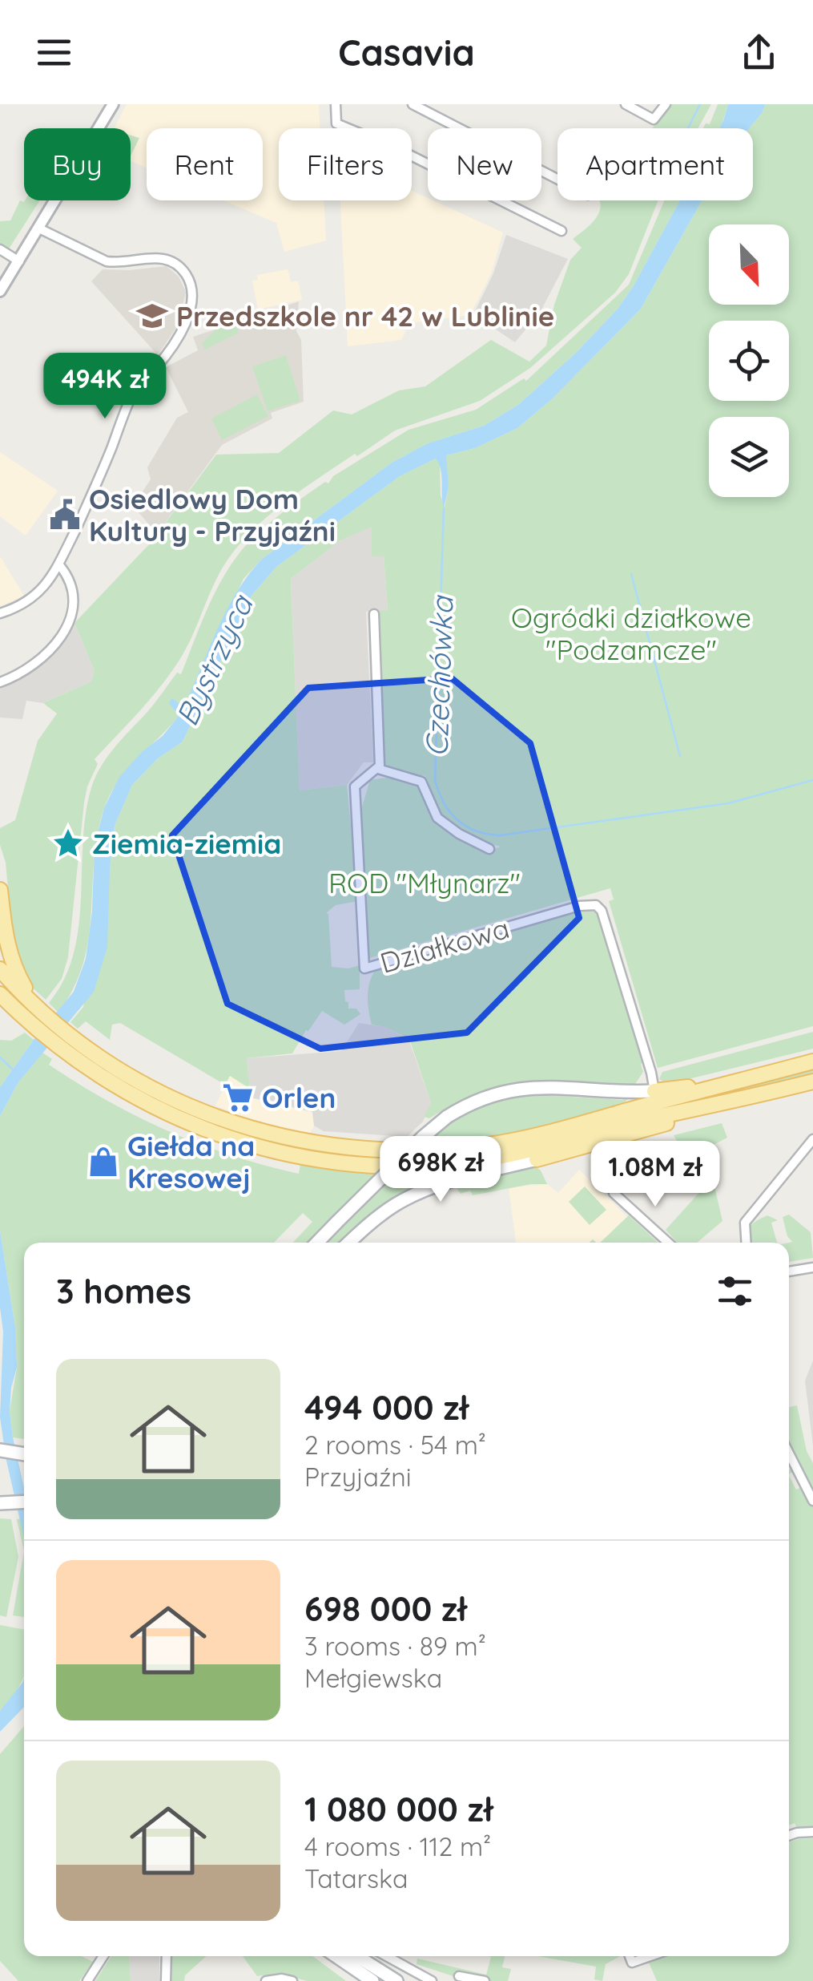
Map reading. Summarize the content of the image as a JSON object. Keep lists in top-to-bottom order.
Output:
{
  "streets": {
    "street": ["Działkowa"]
  },
  "water": ["Bystrzyca", "Czechówka"],
  "parks": ["Ogródki działkowe \"Podzamcze\"", "ROD \"Młynarz\""],
  "places": {
    "school or university": ["Przedszkole nr 42 w Lublinie"],
    "public building": ["Osiedlowy Dom Kultury - Przyjaźni"],
    "place": ["Ziemia-ziemia"],
    "supermarket": ["Orlen"],
    "shop": ["Giełda na Kresowej"]
  },
  "north": "bottom right",
  "page": {
    "header": "Casavia",
    "chip": [
      "Buy",
      "Rent",
      "Filters",
      "New",
      "Apartment"
    ],
    "price": ["494K zł", "698K zł", "1.08M zł"],
    "heading": "3 homes",
    "list": [
      {
        "name": "494 000 zł",
        "note": "2 rooms · 54 m² · Przyjaźni"
      },
      {
        "name": "698 000 zł",
        "note": "3 rooms · 89 m² · Mełgiewska"
      },
      {
        "name": "1 080 000 zł",
        "note": "4 rooms · 112 m² · Tatarska"
      }
    ]
  }
}
